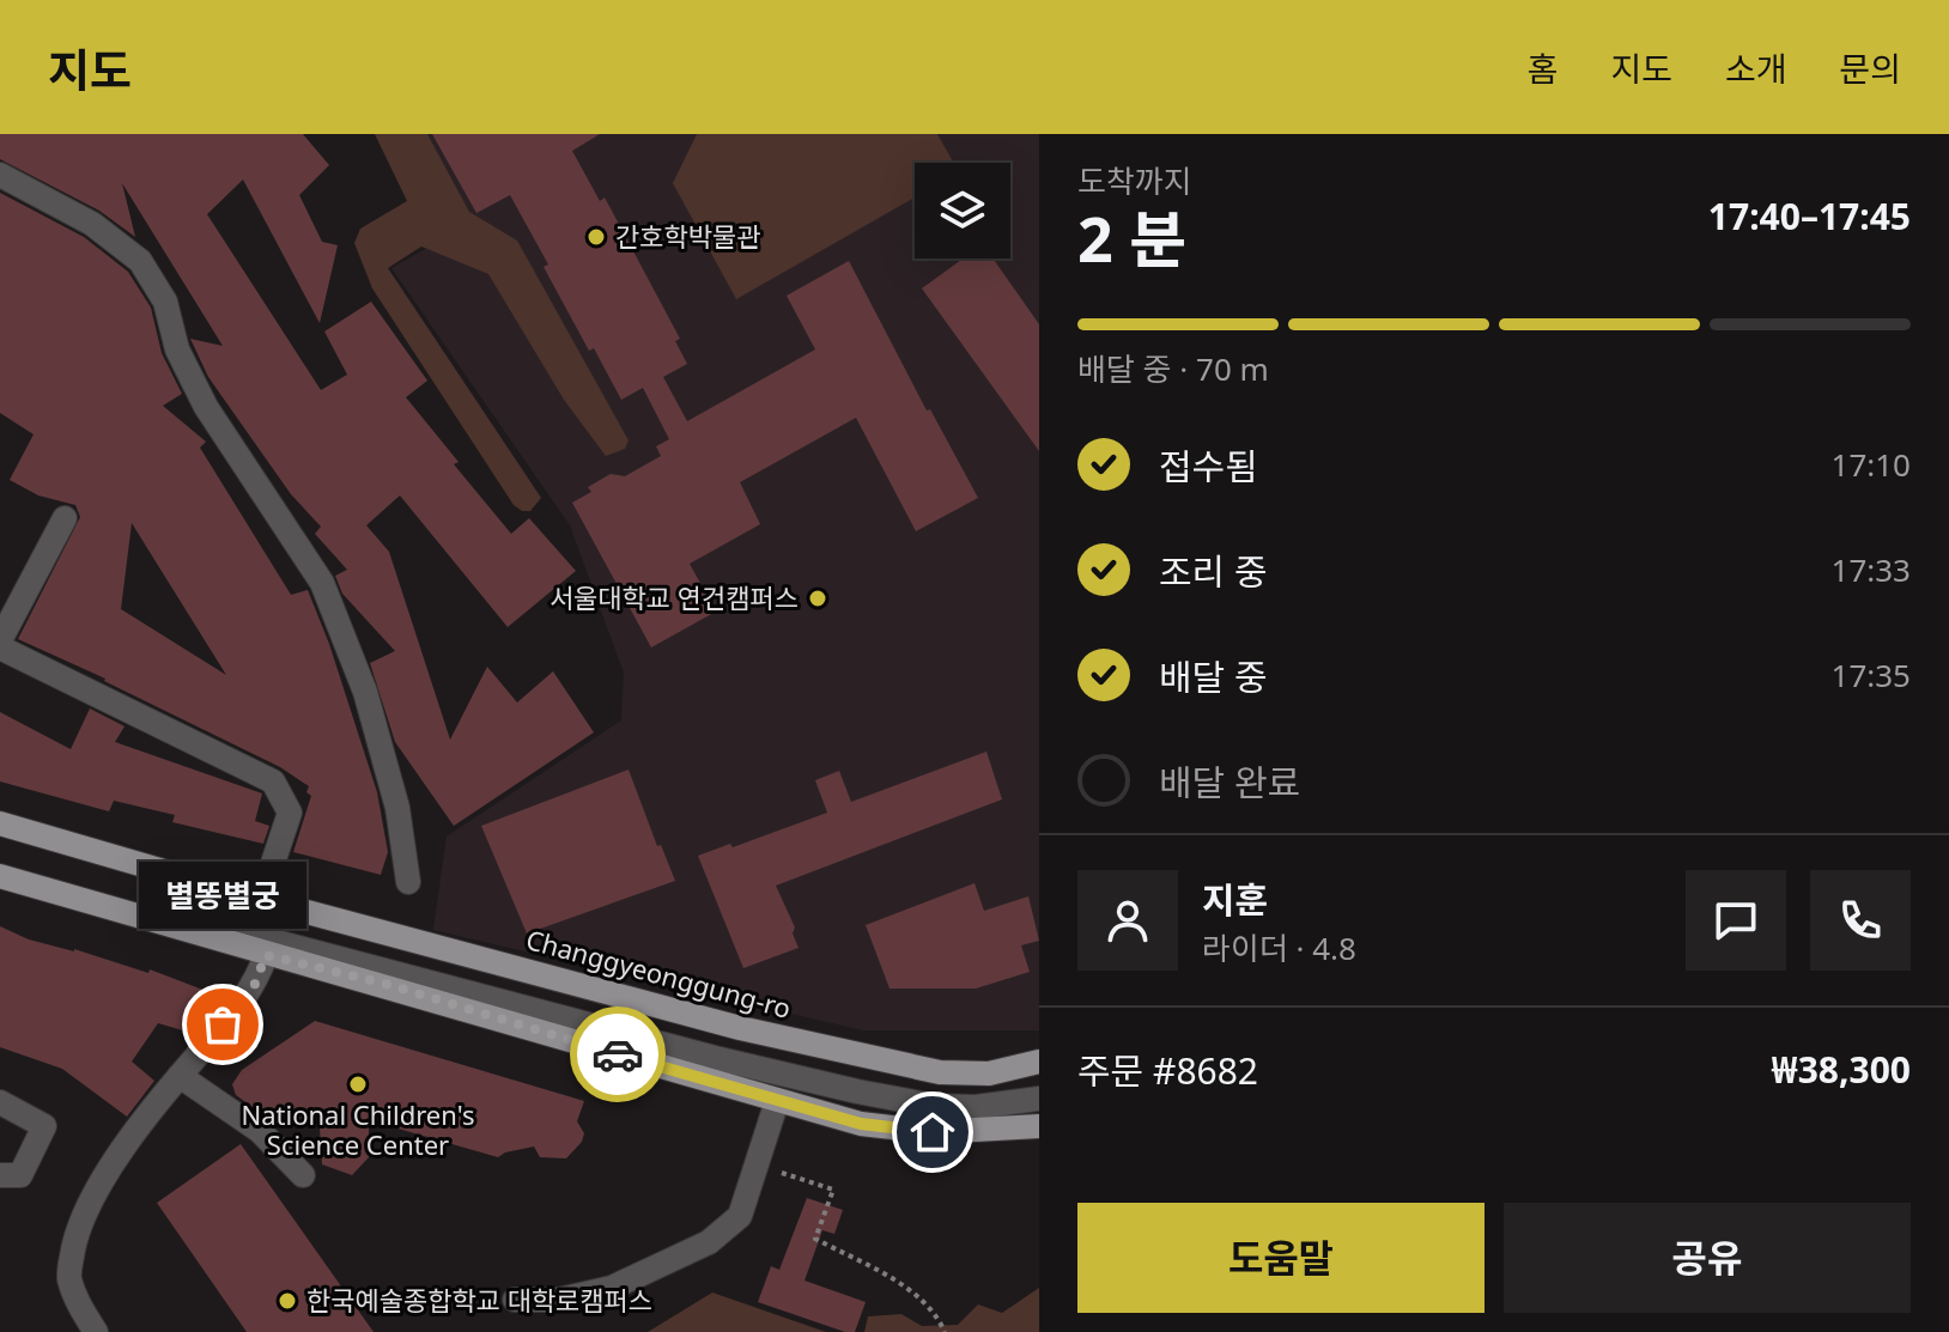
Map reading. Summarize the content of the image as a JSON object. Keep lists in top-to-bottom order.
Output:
{
  "streets": {
    "main road": ["Changgyeonggung-ro"]
  },
  "places": [
    "간호학박물관",
    "서울대학교 연건캠퍼스",
    "별똥별궁",
    "National Children's Science Center",
    "한국예술종합학교 대학로캠퍼스"
  ],
  "page": {
    "header": "지도",
    "nav": [
      "홈",
      "지도",
      "소개",
      "문의"
    ],
    "heading": ["2 분", "도착까지", "17:40–17:45"],
    "panel": [
      "지훈",
      "라이더 · 4.8",
      "주문 #8682",
      "₩38,300"
    ],
    "bar": "배달 중 · 70 m",
    "list": [
      ["접수됨", "17:10"],
      ["조리 중", "17:33"],
      ["배달 중", "17:35"],
      "배달 완료"
    ],
    "bubble": "별똥별궁",
    "buttons": ["도움말", "공유"]
  }
}
